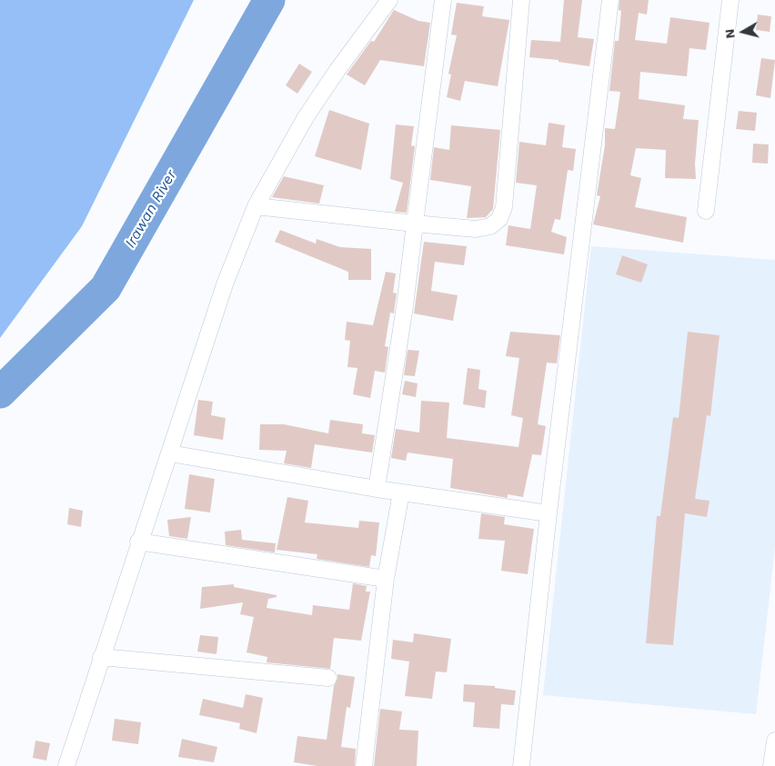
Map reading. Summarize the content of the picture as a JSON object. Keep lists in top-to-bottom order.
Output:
{
  "water": ["Irawan River"],
  "north": "left"
}
